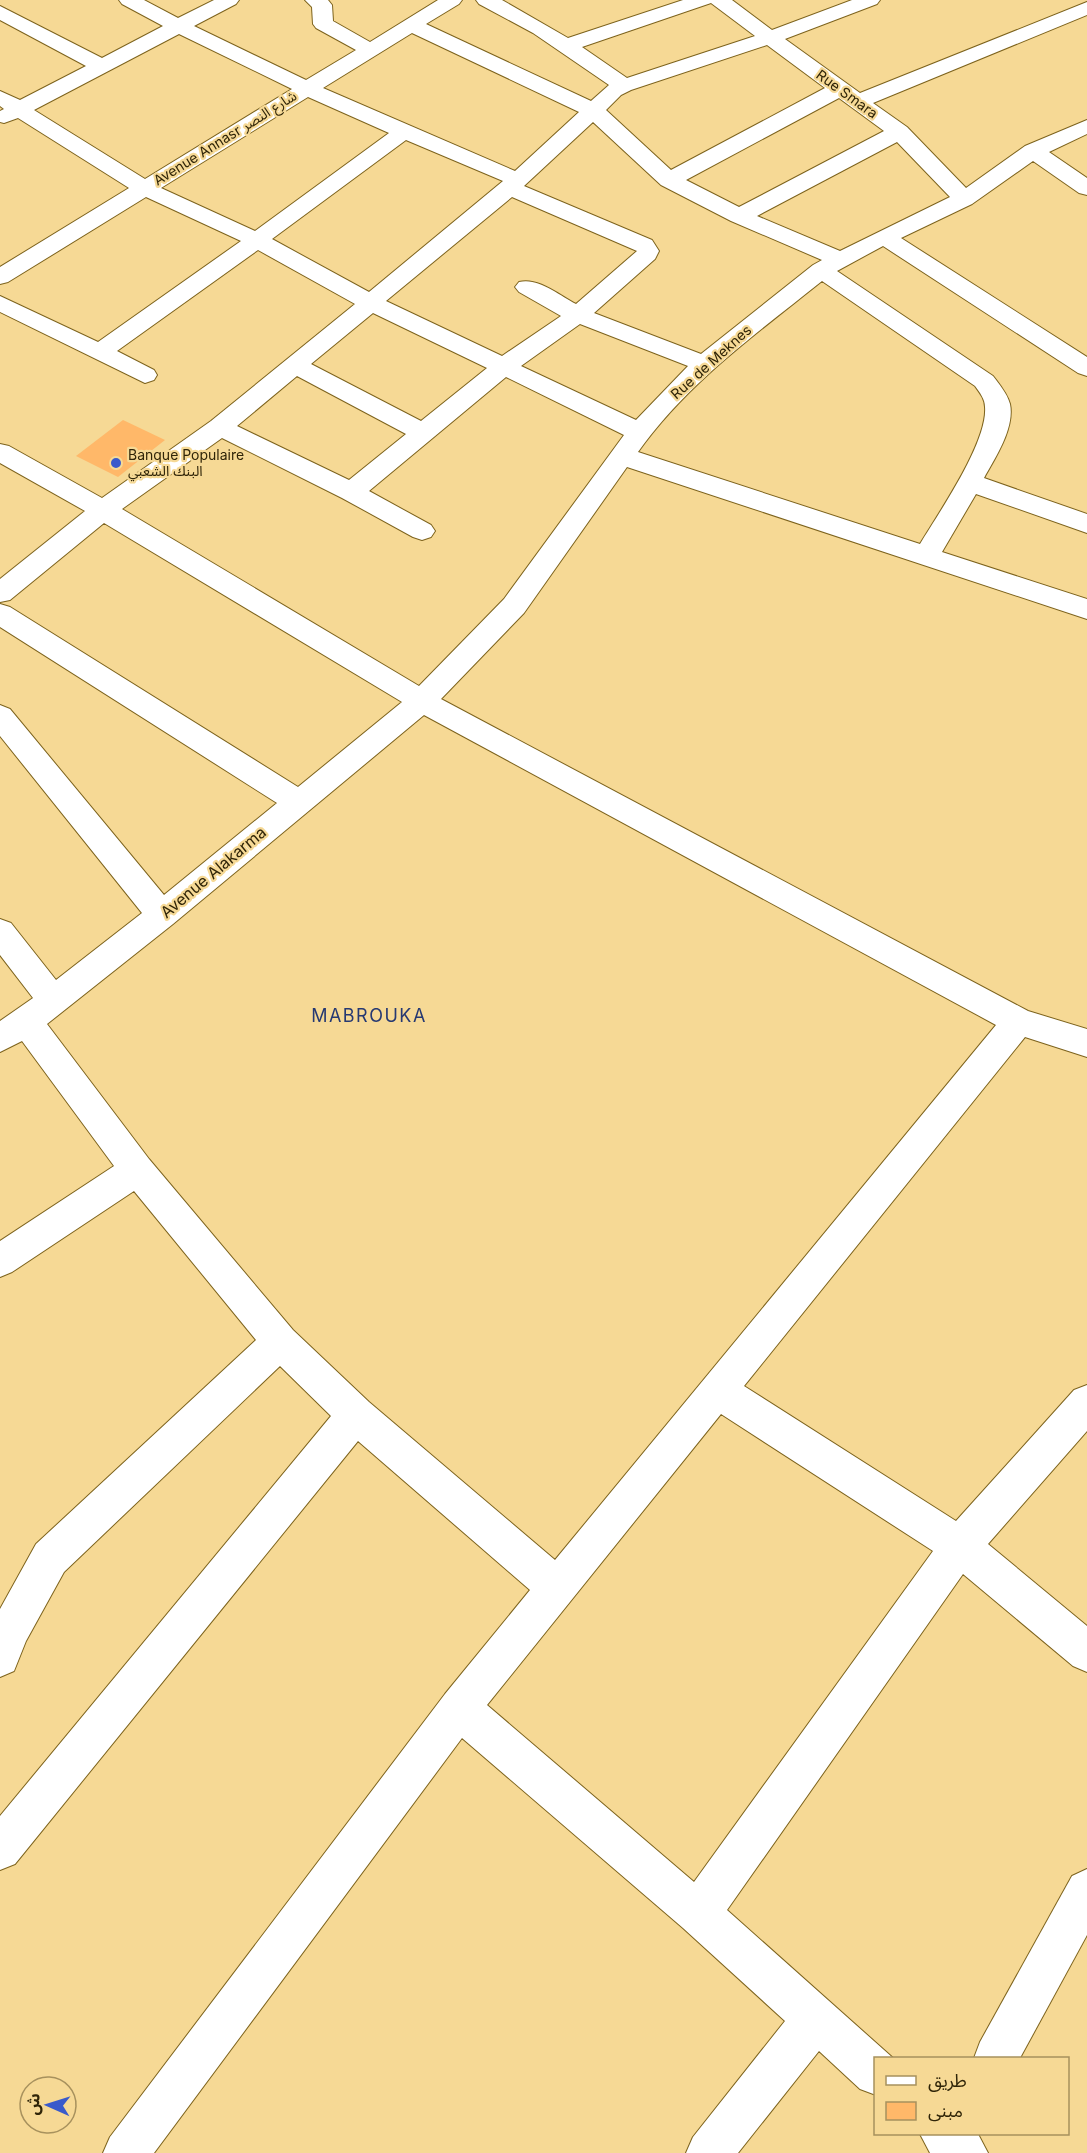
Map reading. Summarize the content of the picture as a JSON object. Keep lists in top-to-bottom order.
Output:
{
  "streets": {
    "street": [
      "Rue Smara",
      "Avenue Annasr شارع النصر",
      "Rue de Meknes",
      "Avenue Alakarma"
    ]
  },
  "crossings": [
    ["Rue Smara", "Rue de Meknes"],
    ["Rue de Meknes", "Avenue Alakarma"]
  ],
  "districts": ["MABROUKA"],
  "places": ["Banque Populaire البنك الشعبي"],
  "legend": ["طريق", "مبنى"],
  "north": "left"
}
